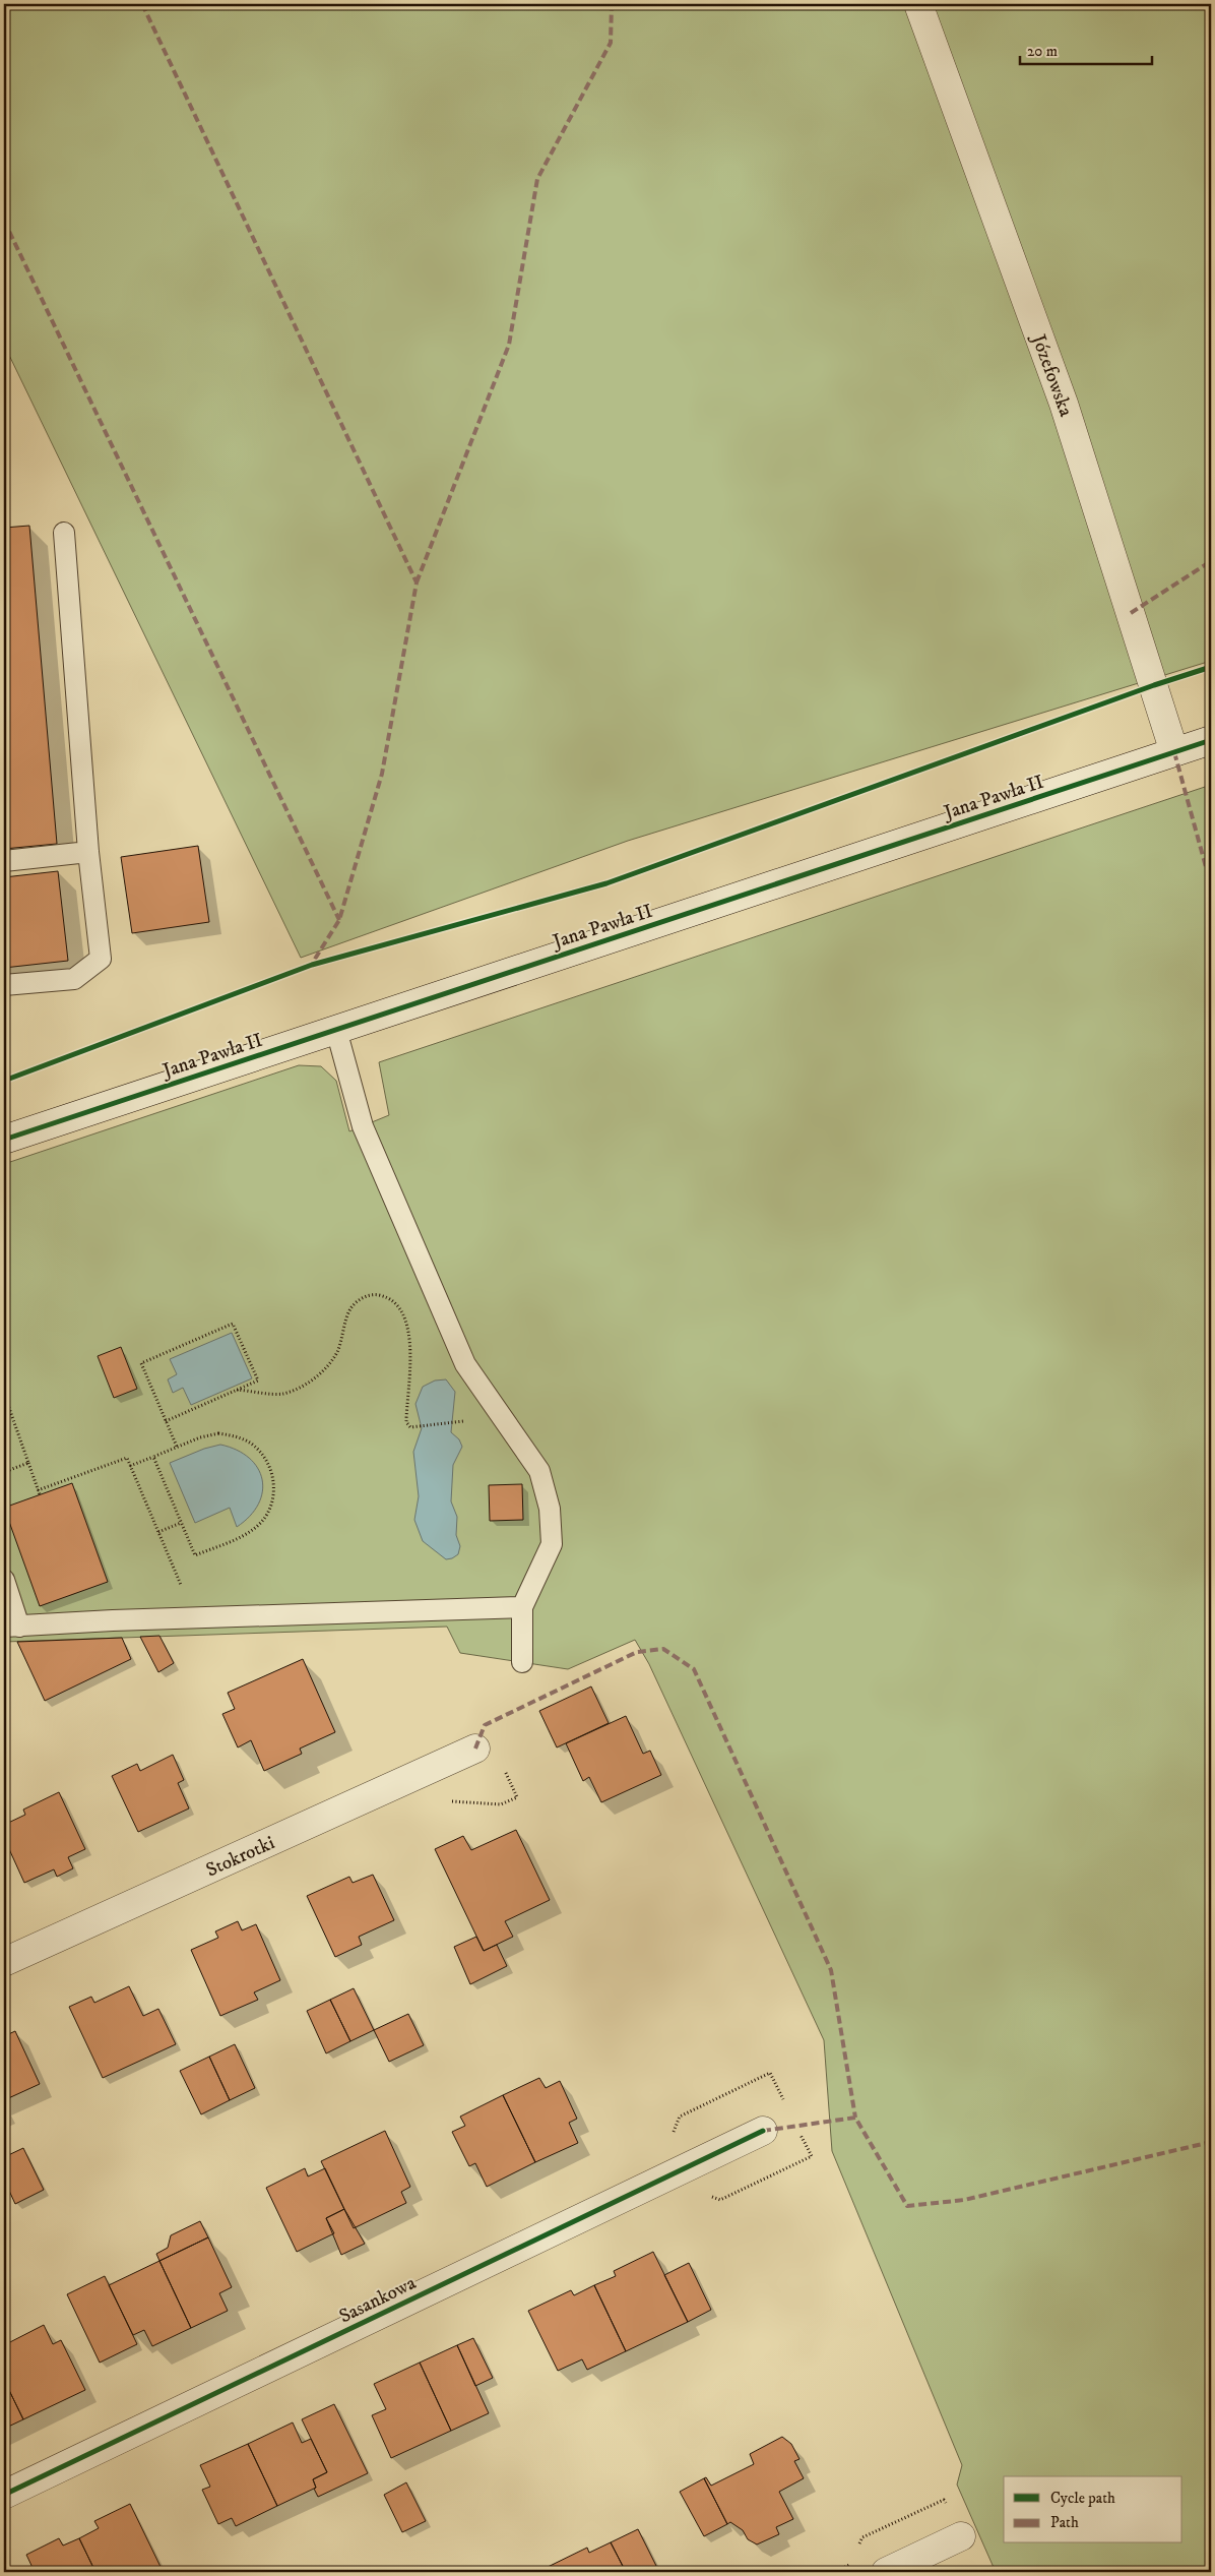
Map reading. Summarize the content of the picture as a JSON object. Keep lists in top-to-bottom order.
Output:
{
  "streets": {
    "street": [
      "Józefowska",
      "Jana Pawła II",
      "Stokrotki",
      "Sasankowa"
    ]
  },
  "crossings": [
    ["Józefowska", "Jana Pawła II"]
  ],
  "legend": ["Cycle path", "Path"],
  "scale_bar": "20 m"
}
